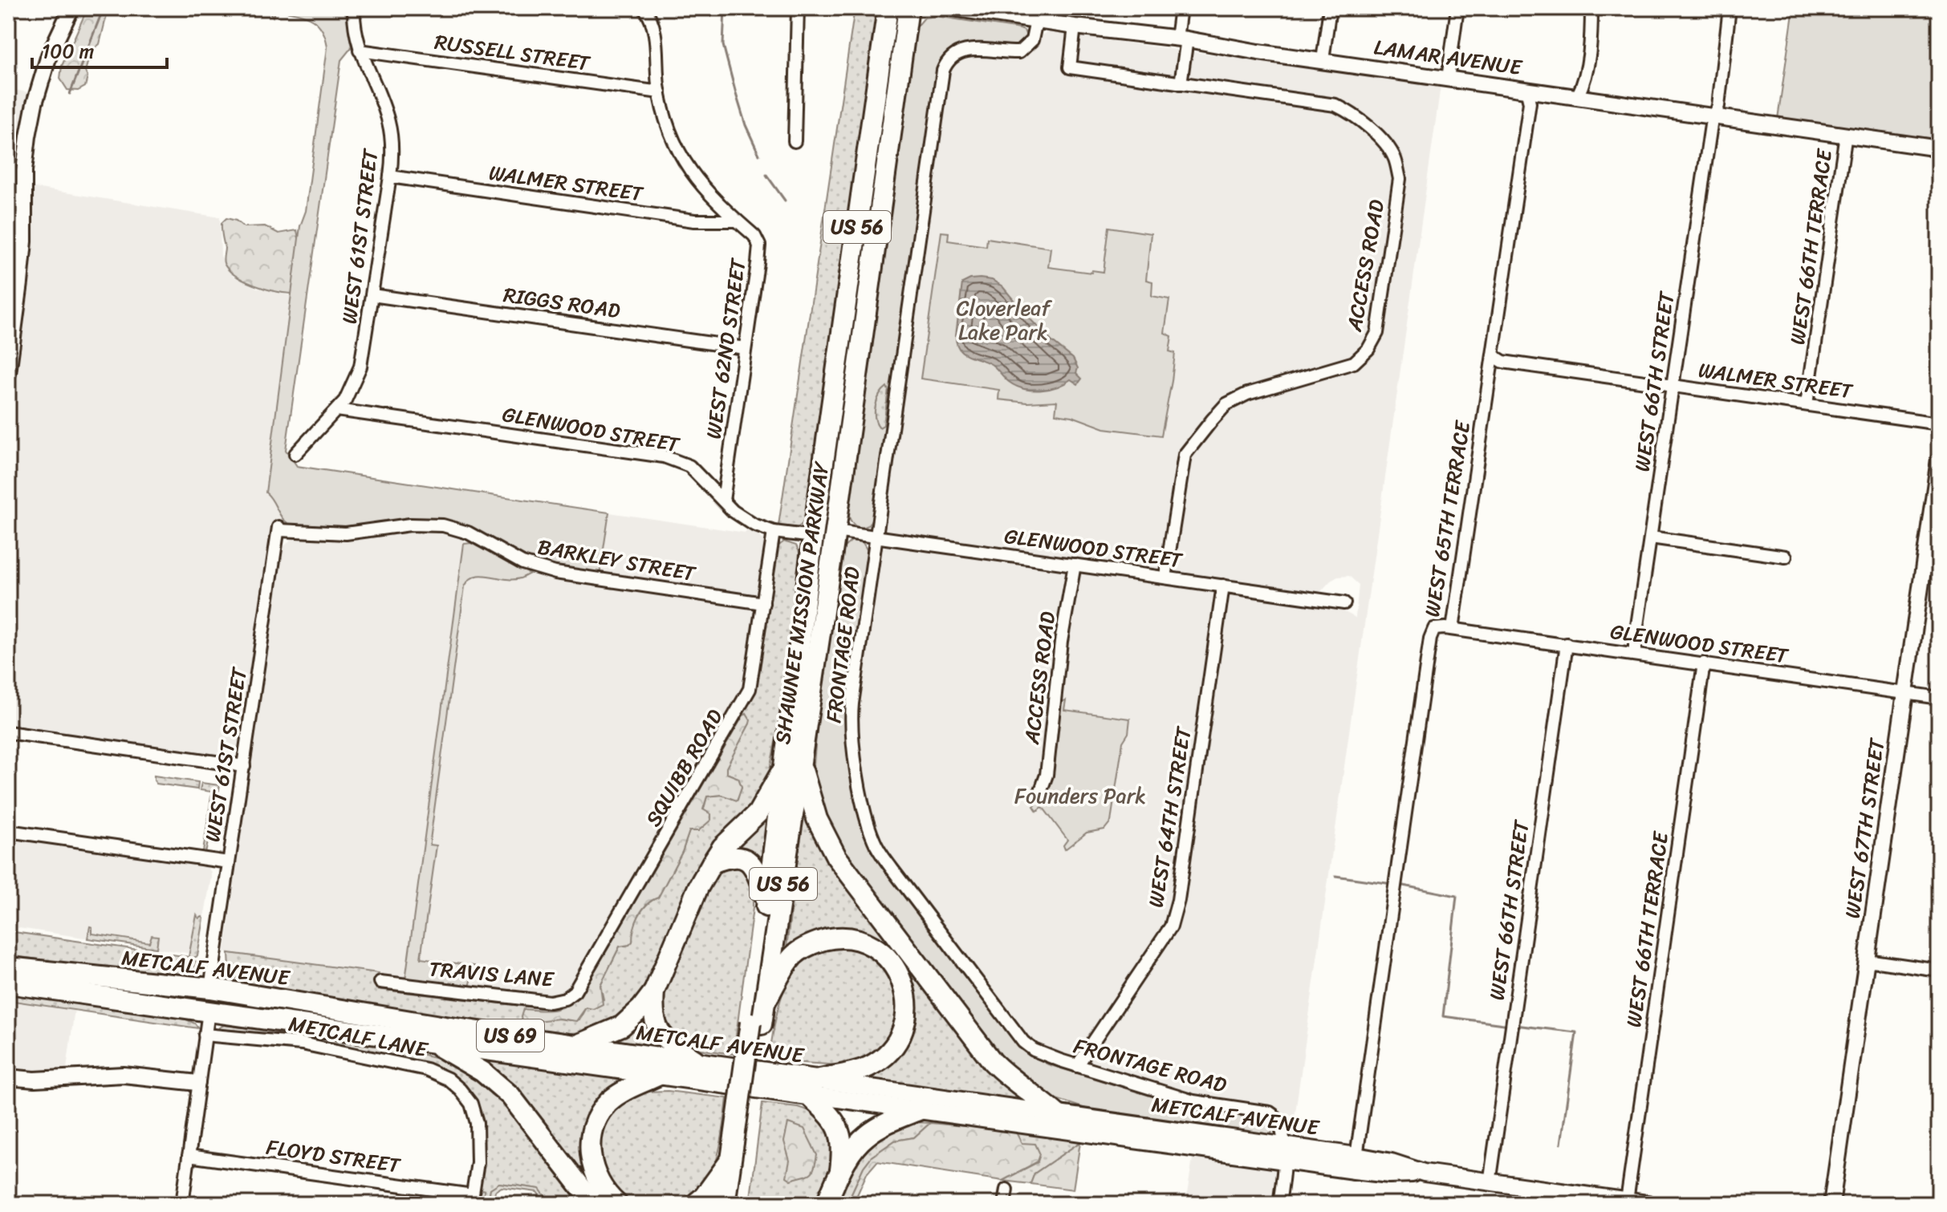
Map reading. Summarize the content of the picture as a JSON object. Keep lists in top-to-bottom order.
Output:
{
  "streets": {
    "highway": [
      "US 56",
      "SHAWNEE MISSION PARKWAY",
      "METCALF AVENUE",
      "US 69"
    ],
    "street": [
      "RUSSELL STREET",
      "LAMAR AVENUE",
      "WALMER STREET",
      "WEST 61ST STREET",
      "WEST 66TH TERRACE",
      "ACCESS ROAD",
      "RIGGS ROAD",
      "WEST 62ND STREET",
      "WEST 66TH STREET",
      "GLENWOOD STREET",
      "WEST 65TH TERRACE",
      "BARKLEY STREET",
      "FRONTAGE ROAD",
      "SQUIBB ROAD",
      "WEST 64TH STREET",
      "WEST 67TH STREET",
      "TRAVIS LANE",
      "METCALF LANE",
      "FLOYD STREET"
    ]
  },
  "crossings": [
    ["RUSSELL STREET", "WEST 61ST STREET"],
    ["RUSSELL STREET", "WEST 62ND STREET"],
    ["LAMAR AVENUE", "WEST 66TH TERRACE"],
    ["LAMAR AVENUE", "ACCESS ROAD"],
    ["LAMAR AVENUE", "WEST 66TH STREET"],
    ["LAMAR AVENUE", "WEST 65TH TERRACE"],
    ["LAMAR AVENUE", "FRONTAGE ROAD"],
    ["WALMER STREET", "WEST 61ST STREET"],
    ["WALMER STREET", "WEST 66TH TERRACE"],
    ["WALMER STREET", "WEST 62ND STREET"],
    ["WALMER STREET", "WEST 66TH STREET"],
    ["WALMER STREET", "WEST 65TH TERRACE"],
    ["WEST 61ST STREET", "RIGGS ROAD"],
    ["WEST 61ST STREET", "GLENWOOD STREET"],
    ["WEST 61ST STREET", "BARKLEY STREET"],
    ["WEST 61ST STREET", "METCALF AVENUE"],
    ["WEST 66TH TERRACE", "GLENWOOD STREET"],
    ["WEST 66TH TERRACE", "METCALF AVENUE"],
    ["ACCESS ROAD", "GLENWOOD STREET"],
    ["RIGGS ROAD", "WEST 62ND STREET"],
    ["WEST 62ND STREET", "GLENWOOD STREET"],
    ["WEST 66TH STREET", "GLENWOOD STREET"],
    ["WEST 66TH STREET", "METCALF AVENUE"],
    ["GLENWOOD STREET", "WEST 65TH TERRACE"],
    ["GLENWOOD STREET", "SHAWNEE MISSION PARKWAY"],
    ["GLENWOOD STREET", "FRONTAGE ROAD"],
    ["GLENWOOD STREET", "WEST 64TH STREET"],
    ["GLENWOOD STREET", "WEST 67TH STREET"],
    ["WEST 65TH TERRACE", "METCALF AVENUE"],
    ["BARKLEY STREET", "SQUIBB ROAD"],
    ["SHAWNEE MISSION PARKWAY", "US 69"],
    ["FRONTAGE ROAD", "WEST 64TH STREET"],
    ["FRONTAGE ROAD", "METCALF AVENUE"],
    ["SQUIBB ROAD", "TRAVIS LANE"],
    ["METCALF AVENUE", "US 69"],
    ["METCALF LANE", "FLOYD STREET"]
  ],
  "parks": ["Cloverleaf Lake Park", "Founders Park"],
  "scale_bar": "100 m"
}
